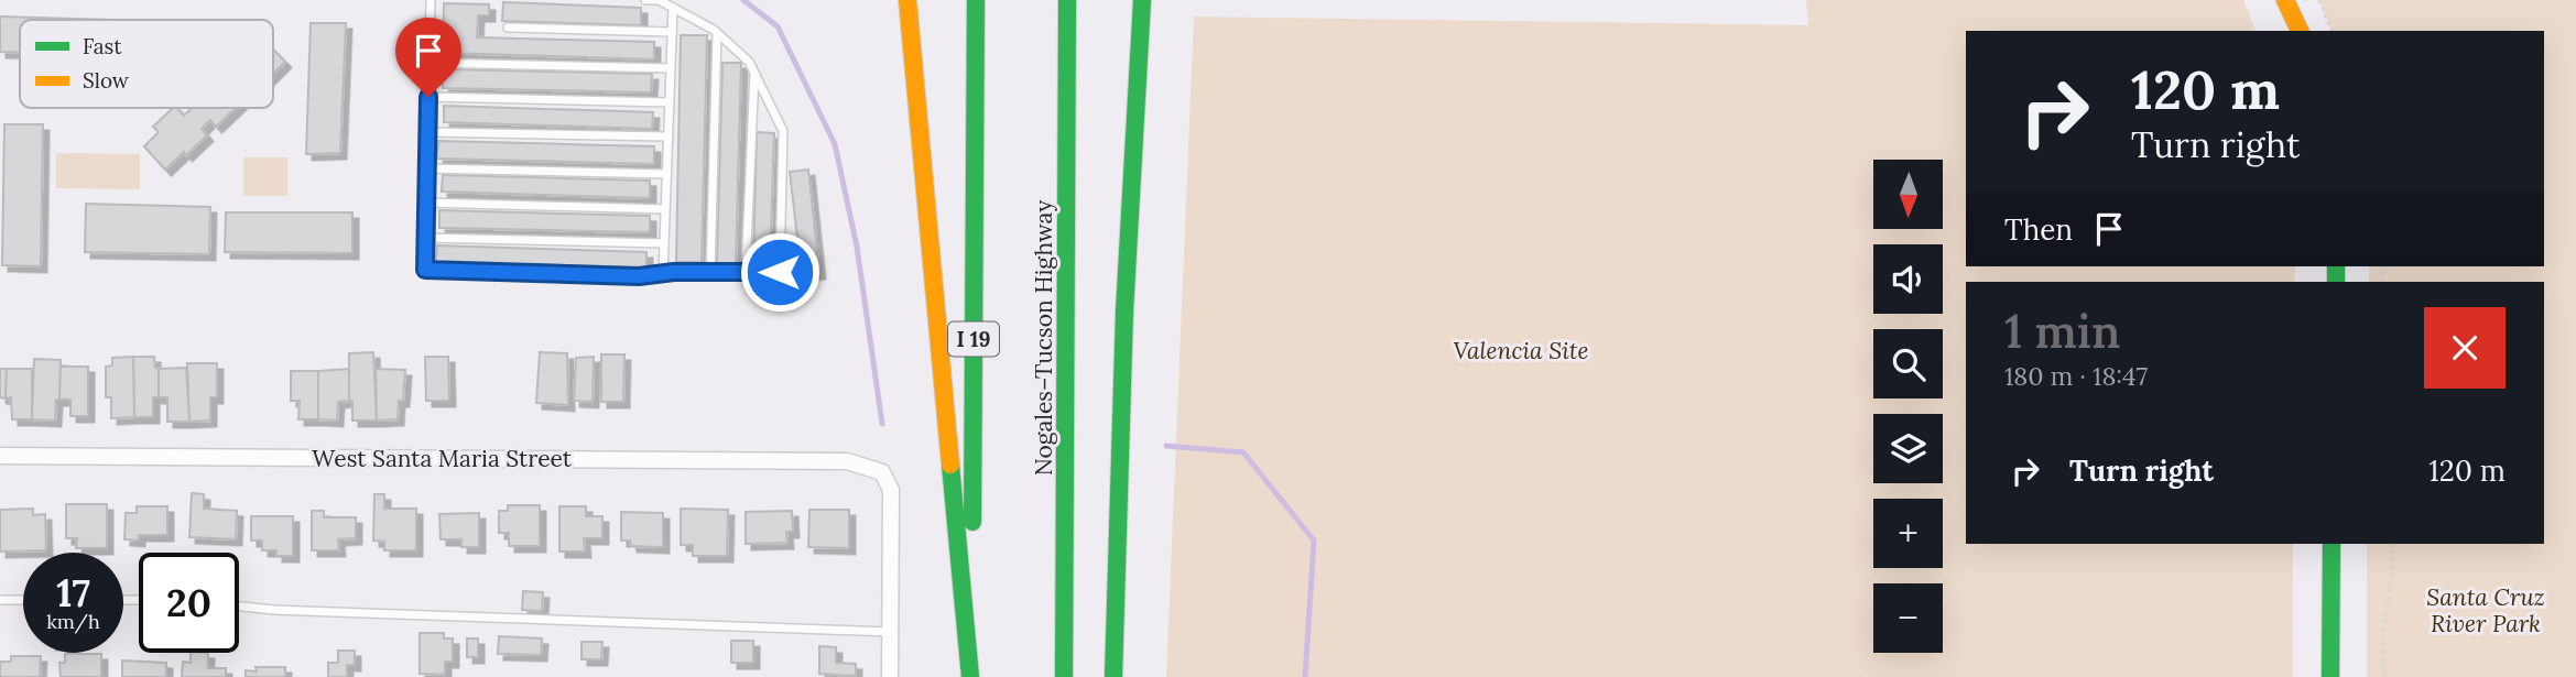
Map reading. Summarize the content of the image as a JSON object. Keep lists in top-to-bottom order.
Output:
{
  "streets": {
    "main road": ["Nogales–Tucson Highway", "I 19"],
    "street": ["West Santa Maria Street"]
  },
  "parks": ["Valencia Site", "Santa Cruz River Park"],
  "legend": ["Fast", "Slow"],
  "north": "bottom",
  "page": {
    "turn": ["120 m", "Turn right"],
    "map_buttons": ["+", "−"],
    "then": "Then",
    "heading": ["1 min", "180 m · 18:47"],
    "list": [
      {
        "name": "Turn right",
        "value": "120 m"
      }
    ],
    "speed": "17 km/h",
    "limit": "20"
  }
}
